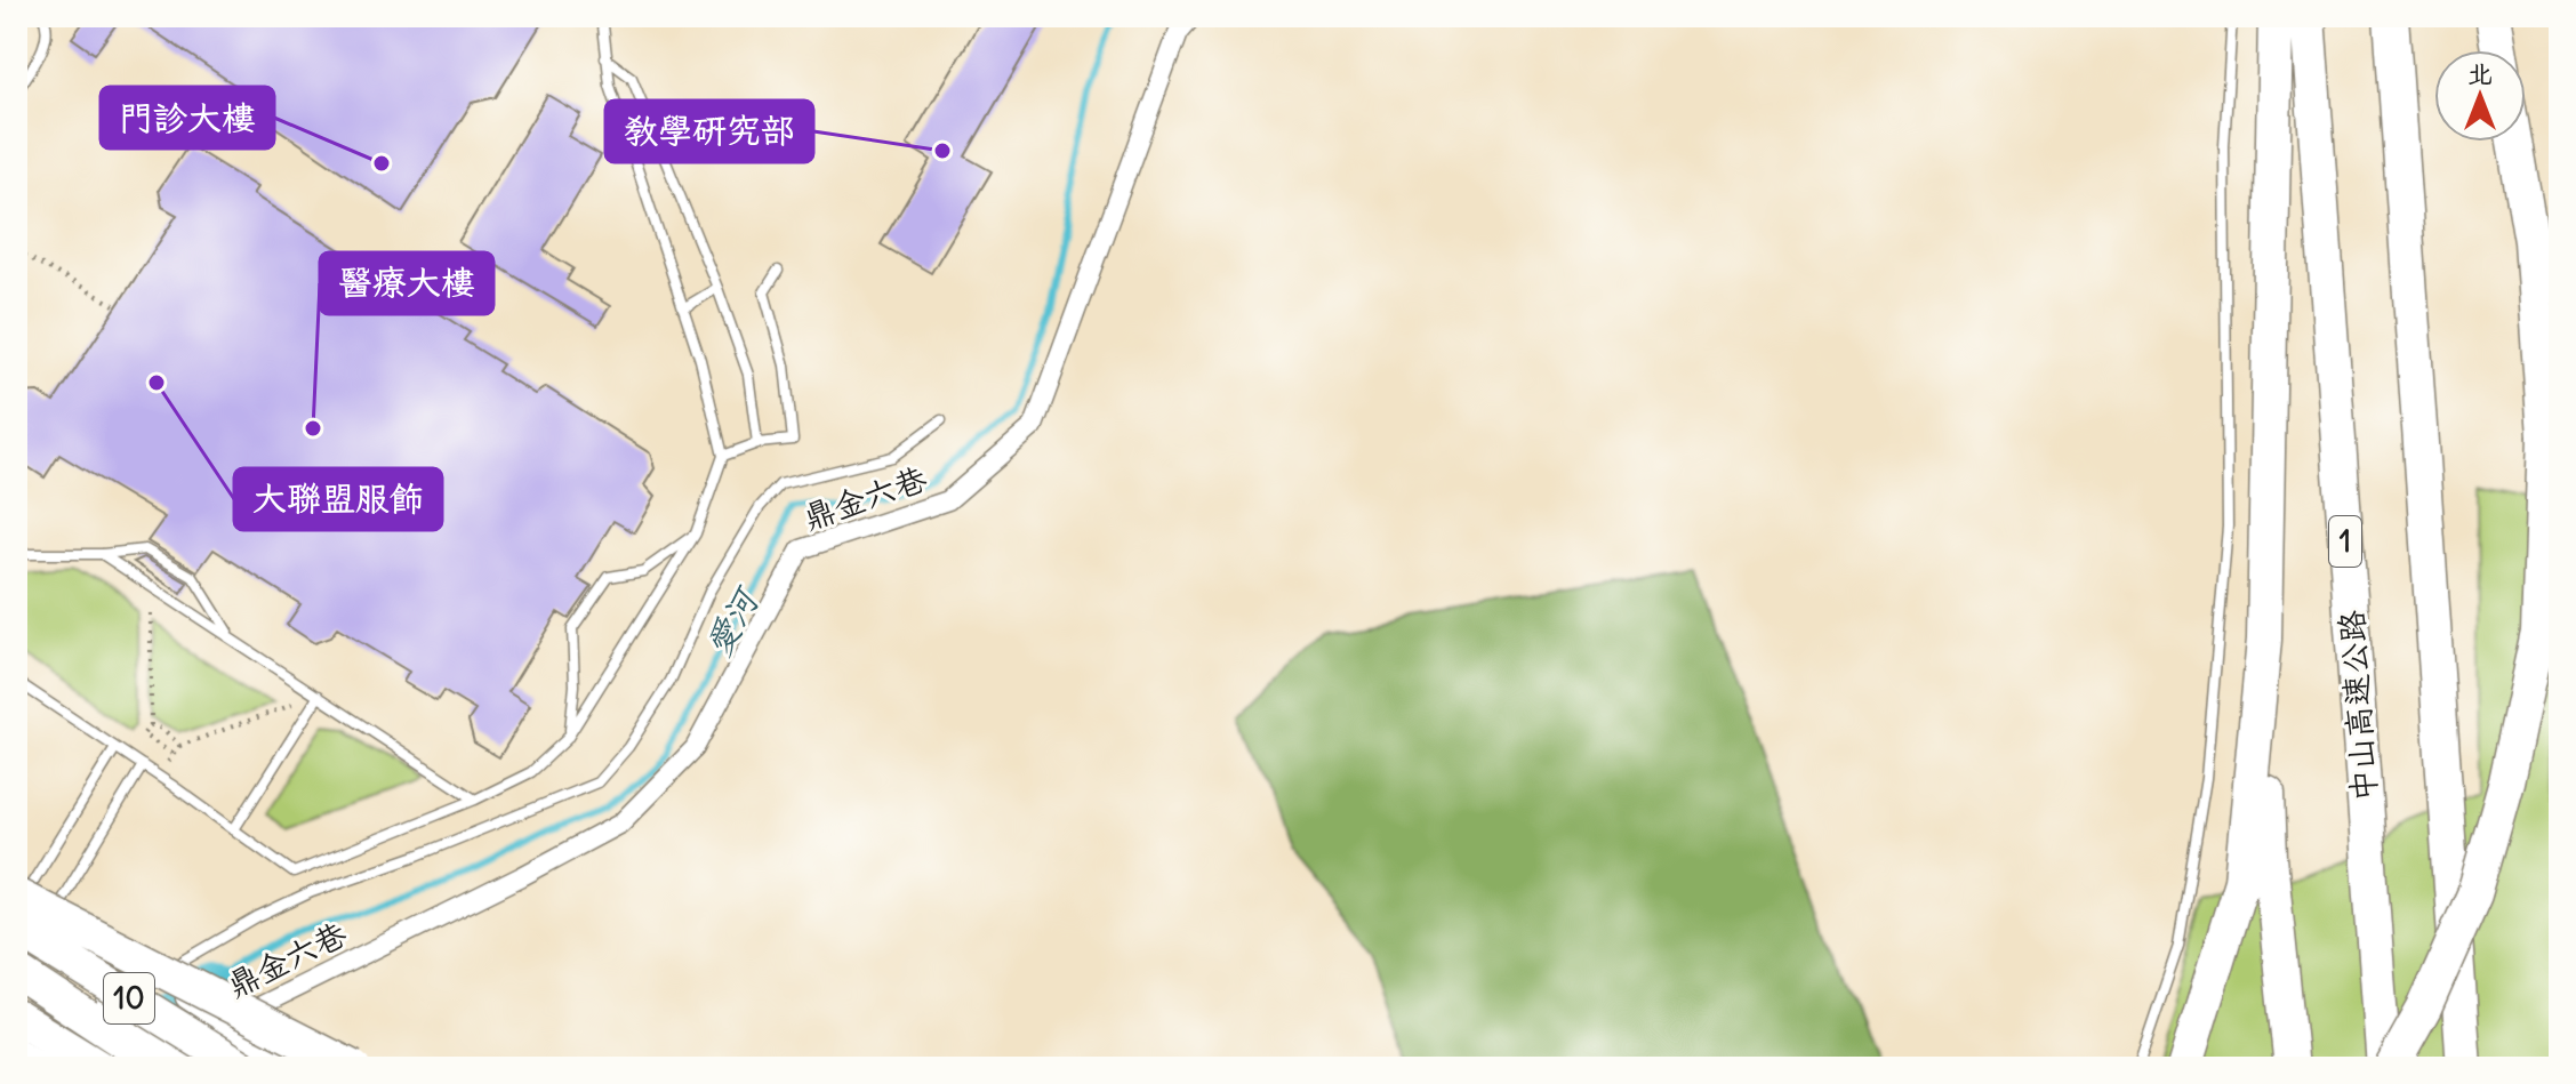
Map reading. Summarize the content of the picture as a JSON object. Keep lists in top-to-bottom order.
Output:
{
  "streets": {
    "highway": ["1", "中山高速公路", "10"],
    "street": ["鼎金六巷"]
  },
  "water": ["愛河"],
  "places": [
    "教學研究部",
    "門診大樓",
    "大聯盟服飾",
    "醫療大樓"
  ],
  "north": "top"
}
